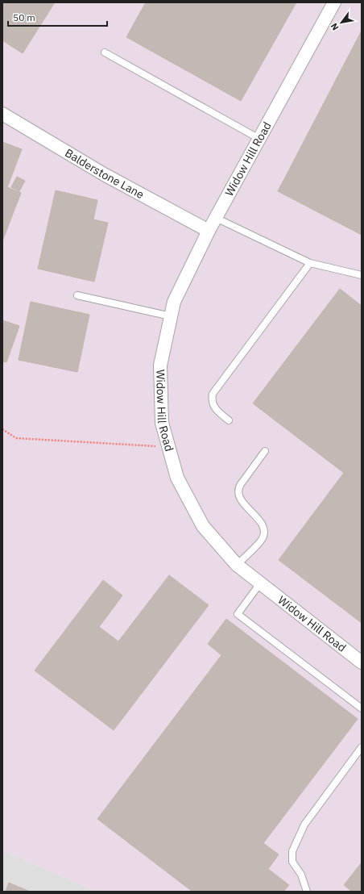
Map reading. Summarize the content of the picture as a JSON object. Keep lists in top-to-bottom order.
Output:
{
  "streets": {
    "street": ["Widow Hill Road", "Balderstone Lane"]
  },
  "crossings": [
    ["Widow Hill Road", "Balderstone Lane"]
  ],
  "scale_bar": "50 m",
  "north": "bottom left"
}
